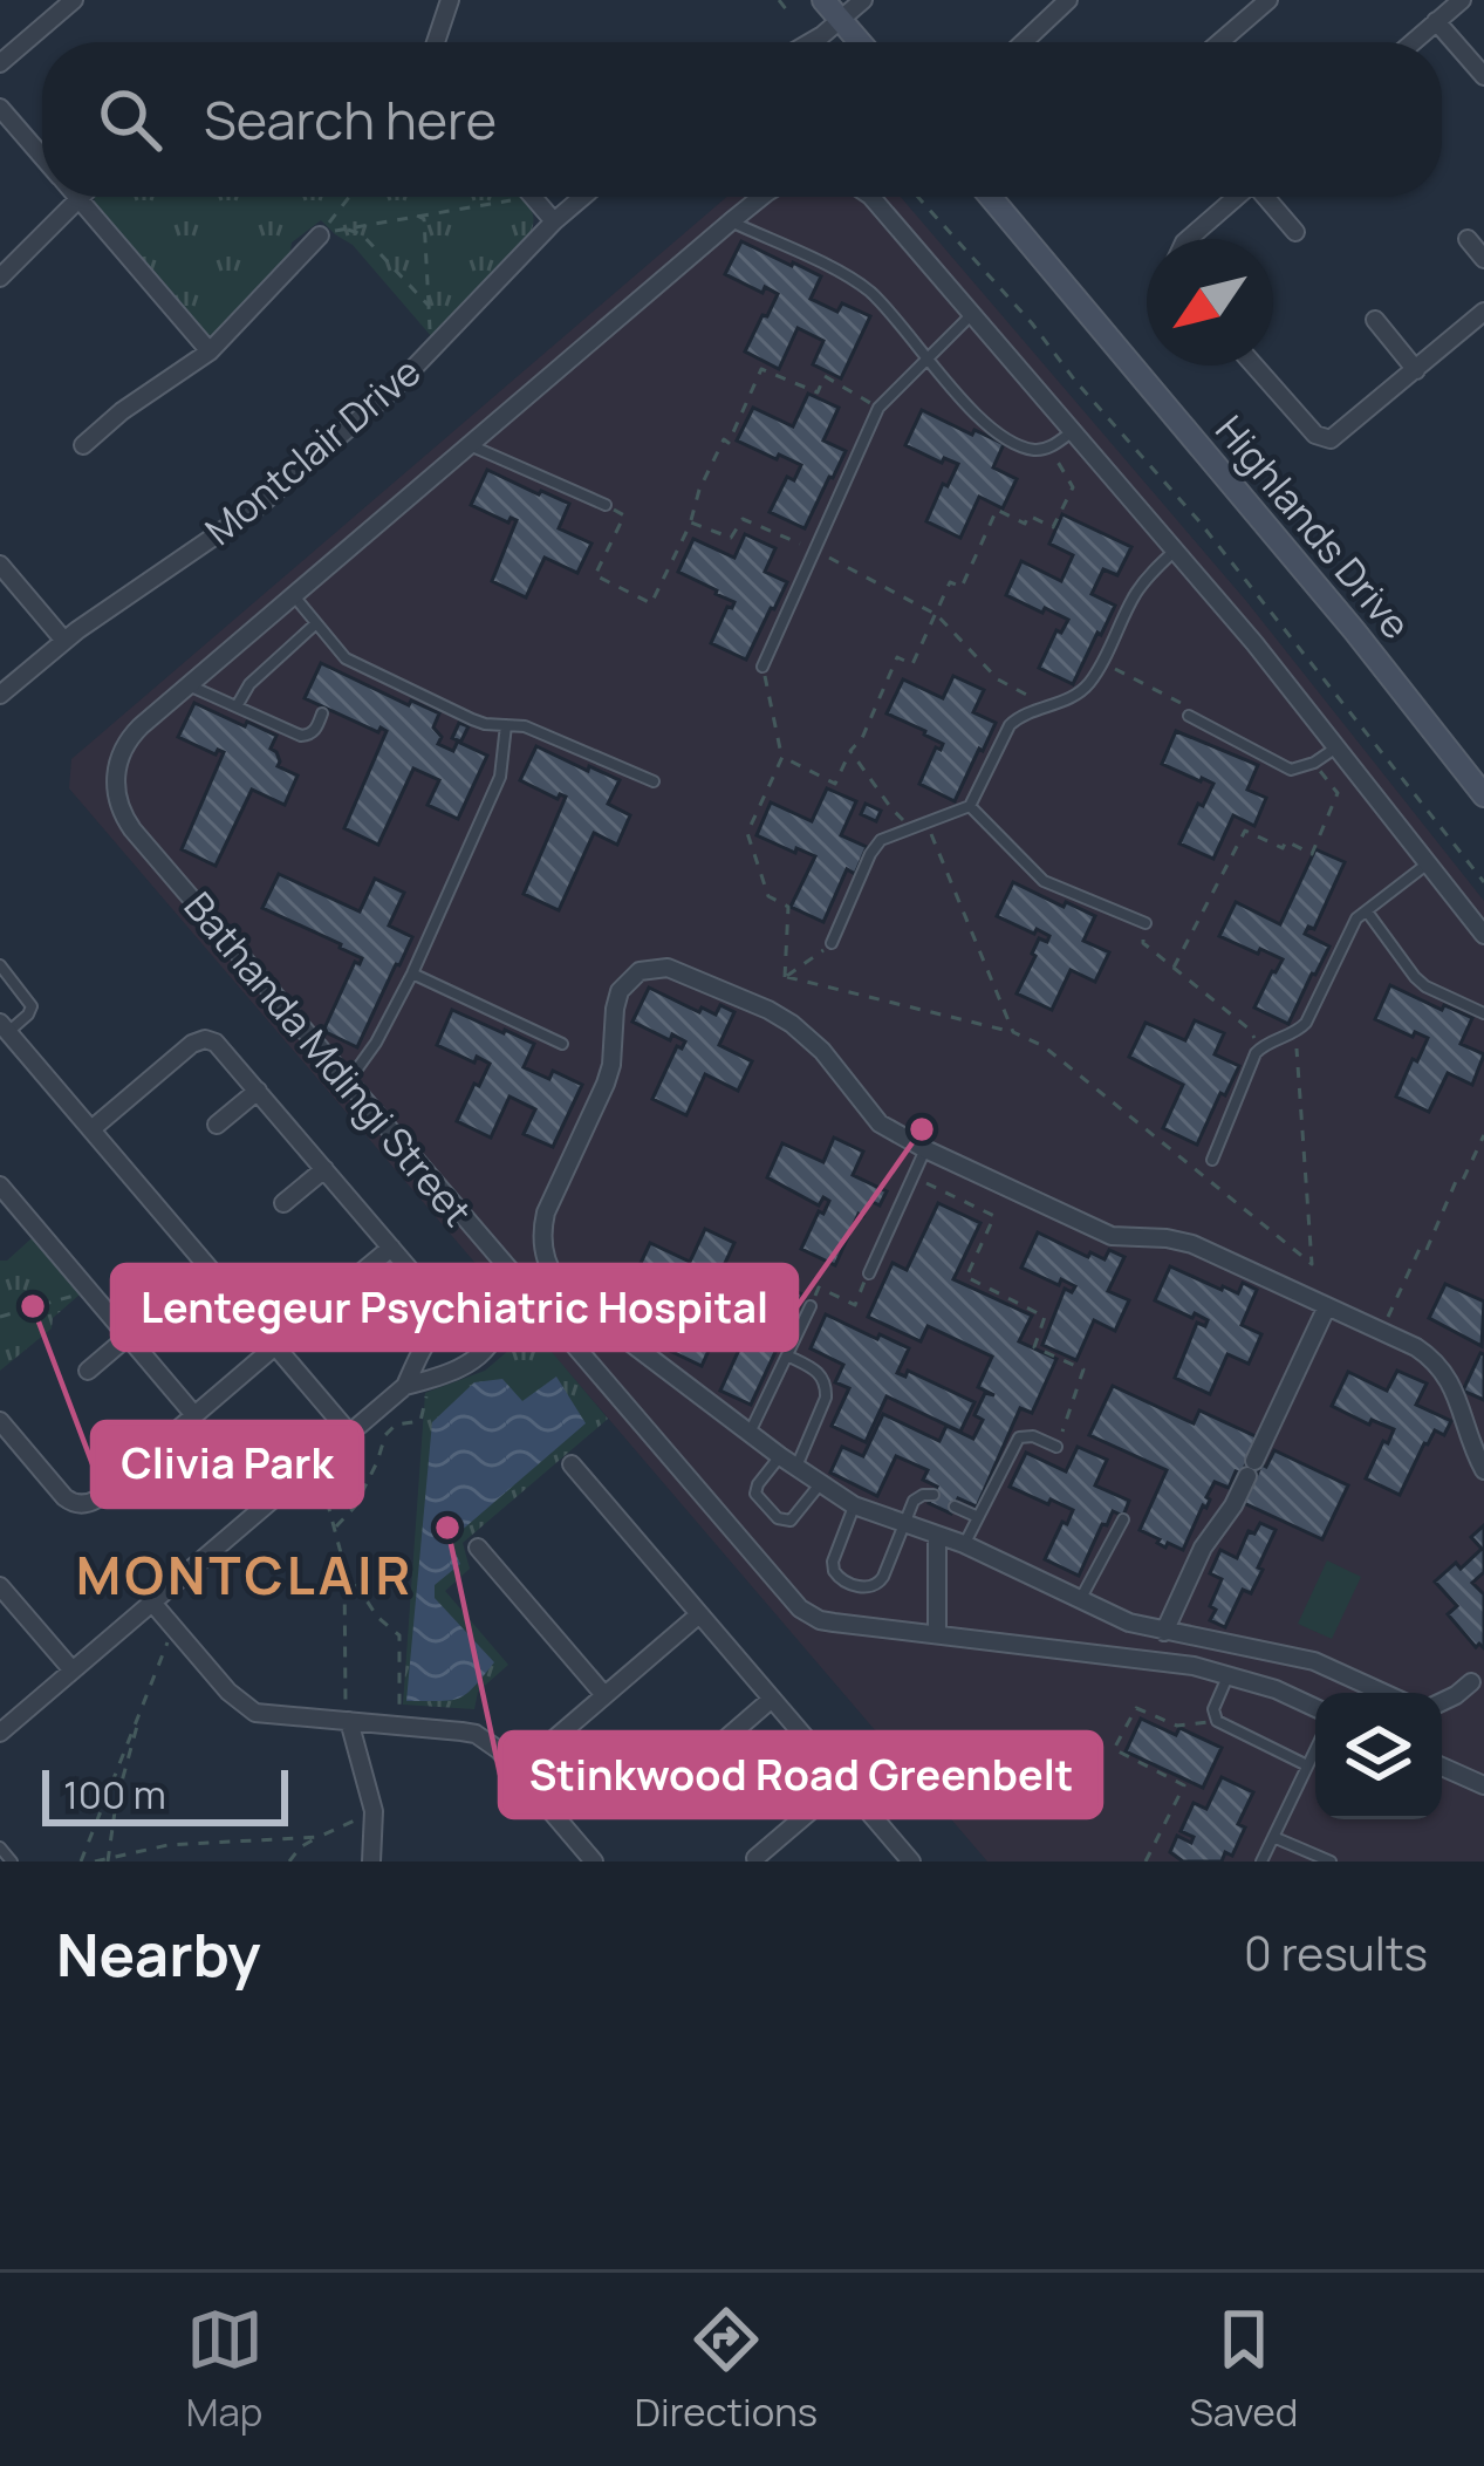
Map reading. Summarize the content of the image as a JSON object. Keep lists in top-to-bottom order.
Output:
{
  "streets": {
    "main road": ["Highlands Drive"],
    "street": ["Montclair Drive", "Bathanda Mdingi Street"]
  },
  "districts": ["MONTCLAIR"],
  "places": ["Lentegeur Psychiatric Hospital", "Clivia Park", "Stinkwood Road Greenbelt"],
  "scale_bar": "100 m",
  "north": "bottom left",
  "page": {
    "search": "Search here",
    "scale": "100 m",
    "heading": ["Nearby", "0 results"],
    "nav": ["Map", "Directions", "Saved"]
  }
}
